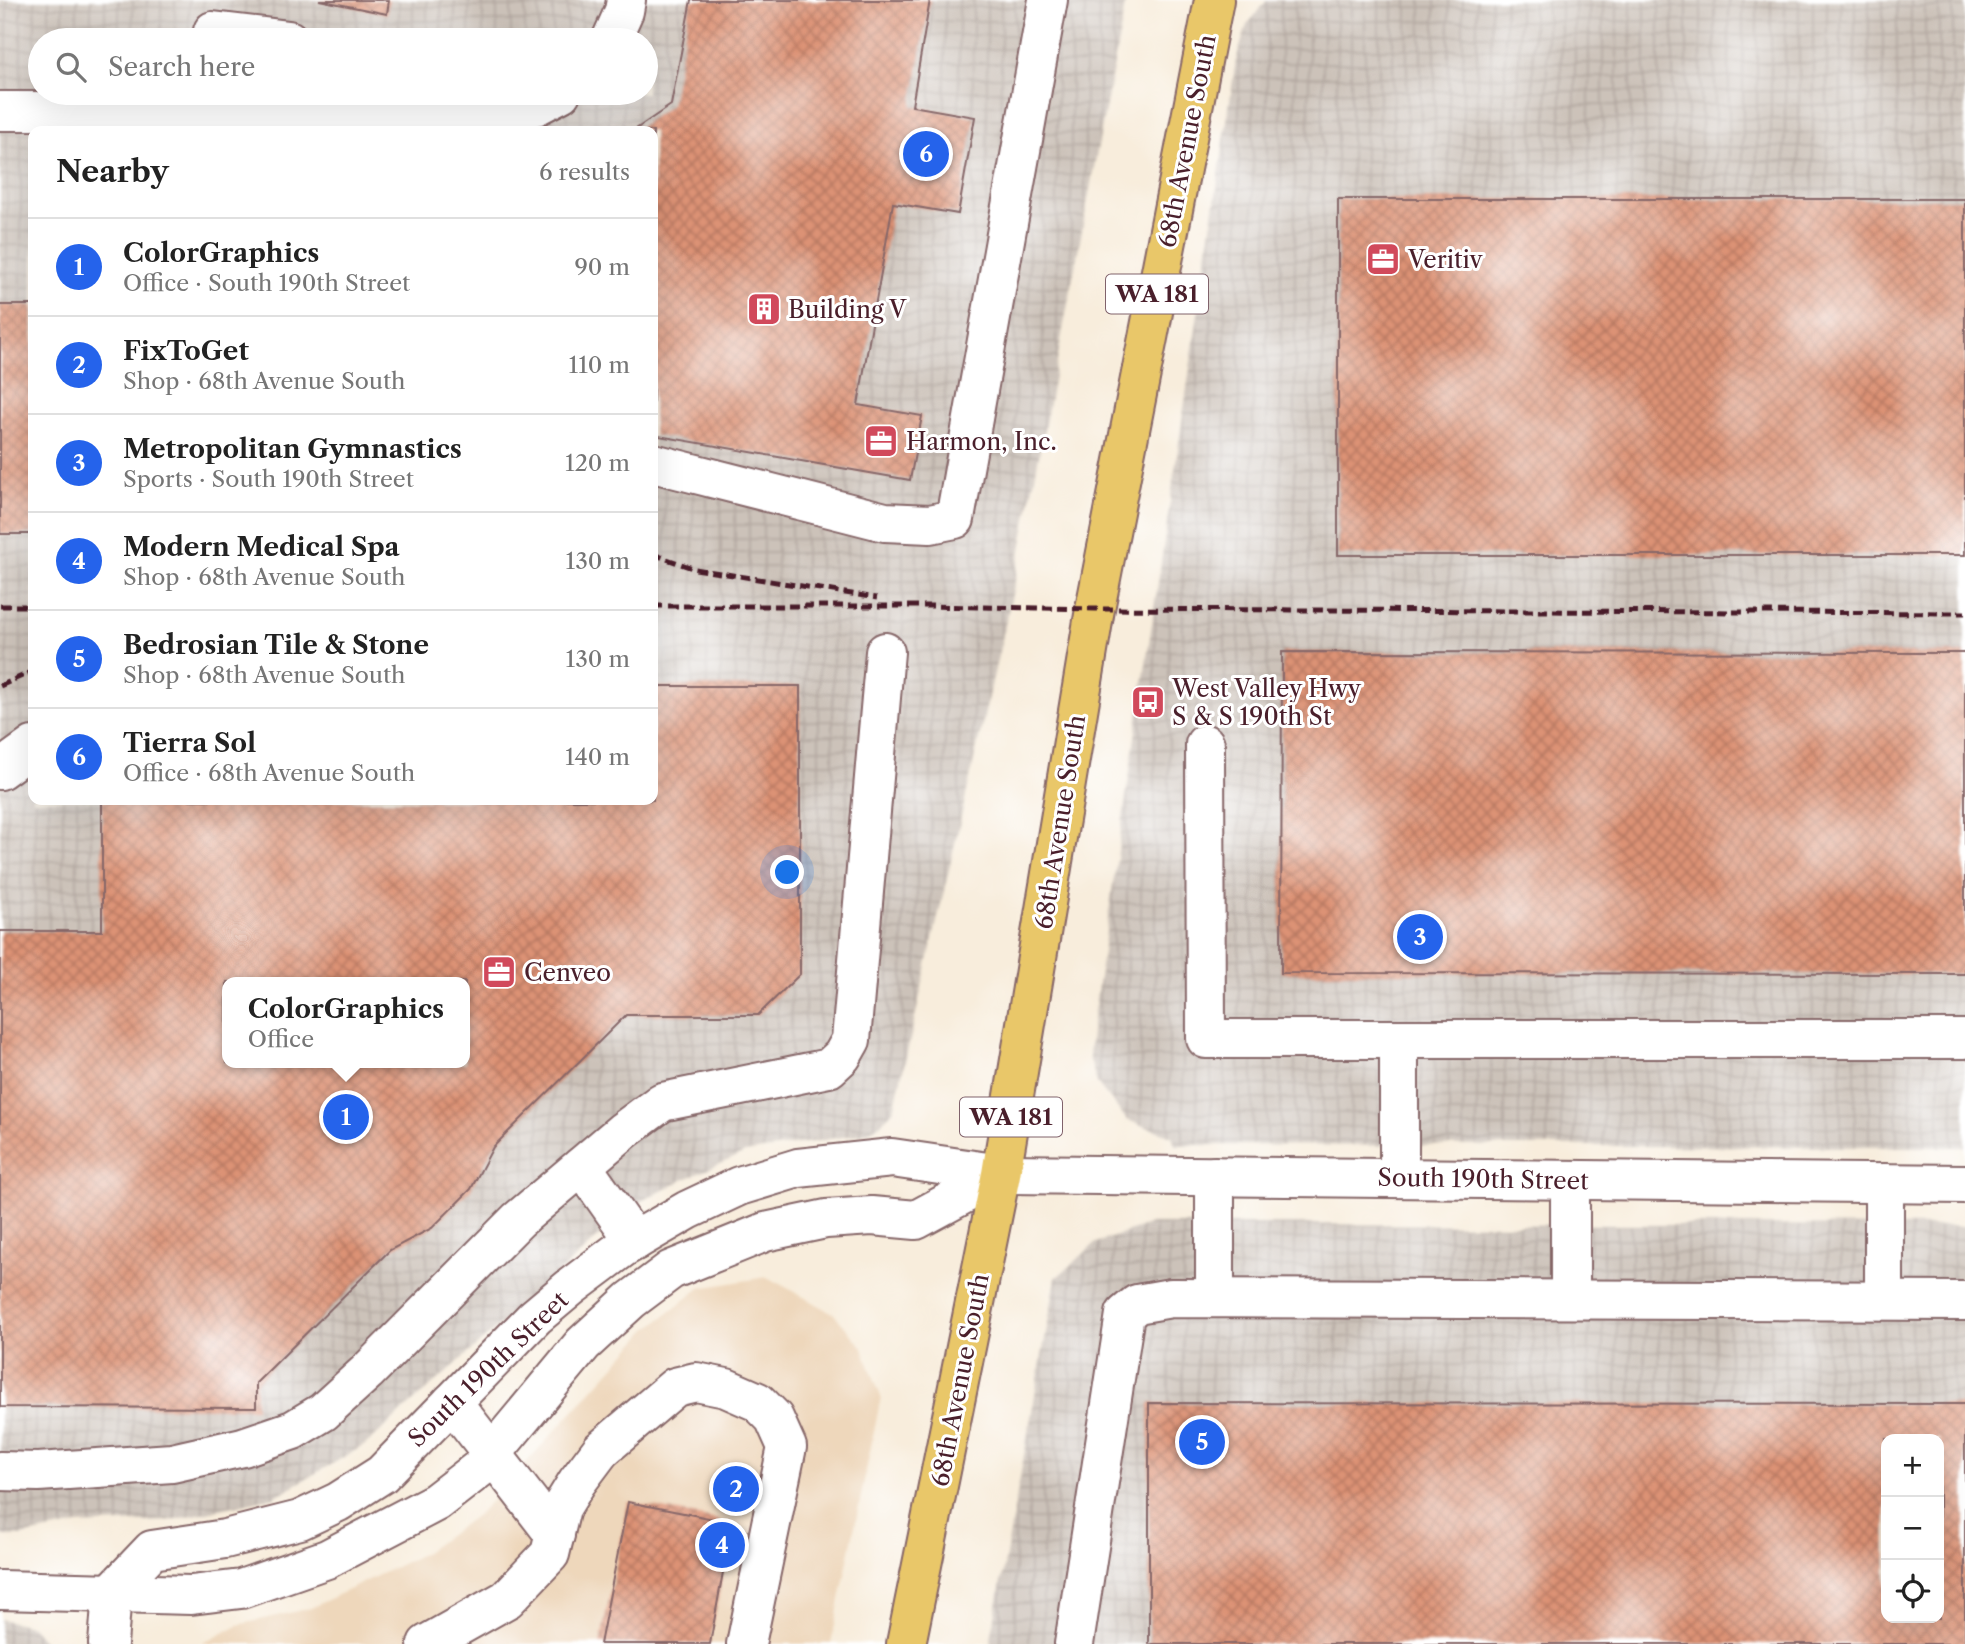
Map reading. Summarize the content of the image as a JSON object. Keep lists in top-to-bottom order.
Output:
{
  "streets": {
    "main road": ["68th Avenue South", "WA 181"],
    "street": ["South 190th Street"]
  },
  "crossings": [
    ["68th Avenue South", "South 190th Street"]
  ],
  "places": {
    "office": ["Veritiv", "Harmon, Inc.", "Cenveo"],
    "building": ["Building V"],
    "bus stop": ["West Valley Hwy S & S 190th St"]
  },
  "page": {
    "search": "Search here",
    "heading": ["Nearby", "6 results"],
    "pins": [
      "6",
      "3",
      "1",
      "5",
      "2",
      "4"
    ],
    "list": [
      {
        "mark": "1",
        "name": "ColorGraphics",
        "note": "Office · South 190th Street",
        "value": "90 m"
      },
      {
        "mark": "2",
        "name": "FixToGet",
        "note": "Shop · 68th Avenue South",
        "value": "110 m"
      },
      {
        "mark": "3",
        "name": "Metropolitan Gymnastics",
        "note": "Sports · South 190th Street",
        "value": "120 m"
      },
      {
        "mark": "4",
        "name": "Modern Medical Spa",
        "note": "Shop · 68th Avenue South",
        "value": "130 m"
      },
      {
        "mark": "5",
        "name": "Bedrosian Tile & Stone",
        "note": "Shop · 68th Avenue South",
        "value": "130 m"
      },
      {
        "mark": "6",
        "name": "Tierra Sol",
        "note": "Office · 68th Avenue South",
        "value": "140 m"
      }
    ],
    "popup": ["ColorGraphics", "Office"],
    "map_buttons": ["+", "−"]
  }
}
